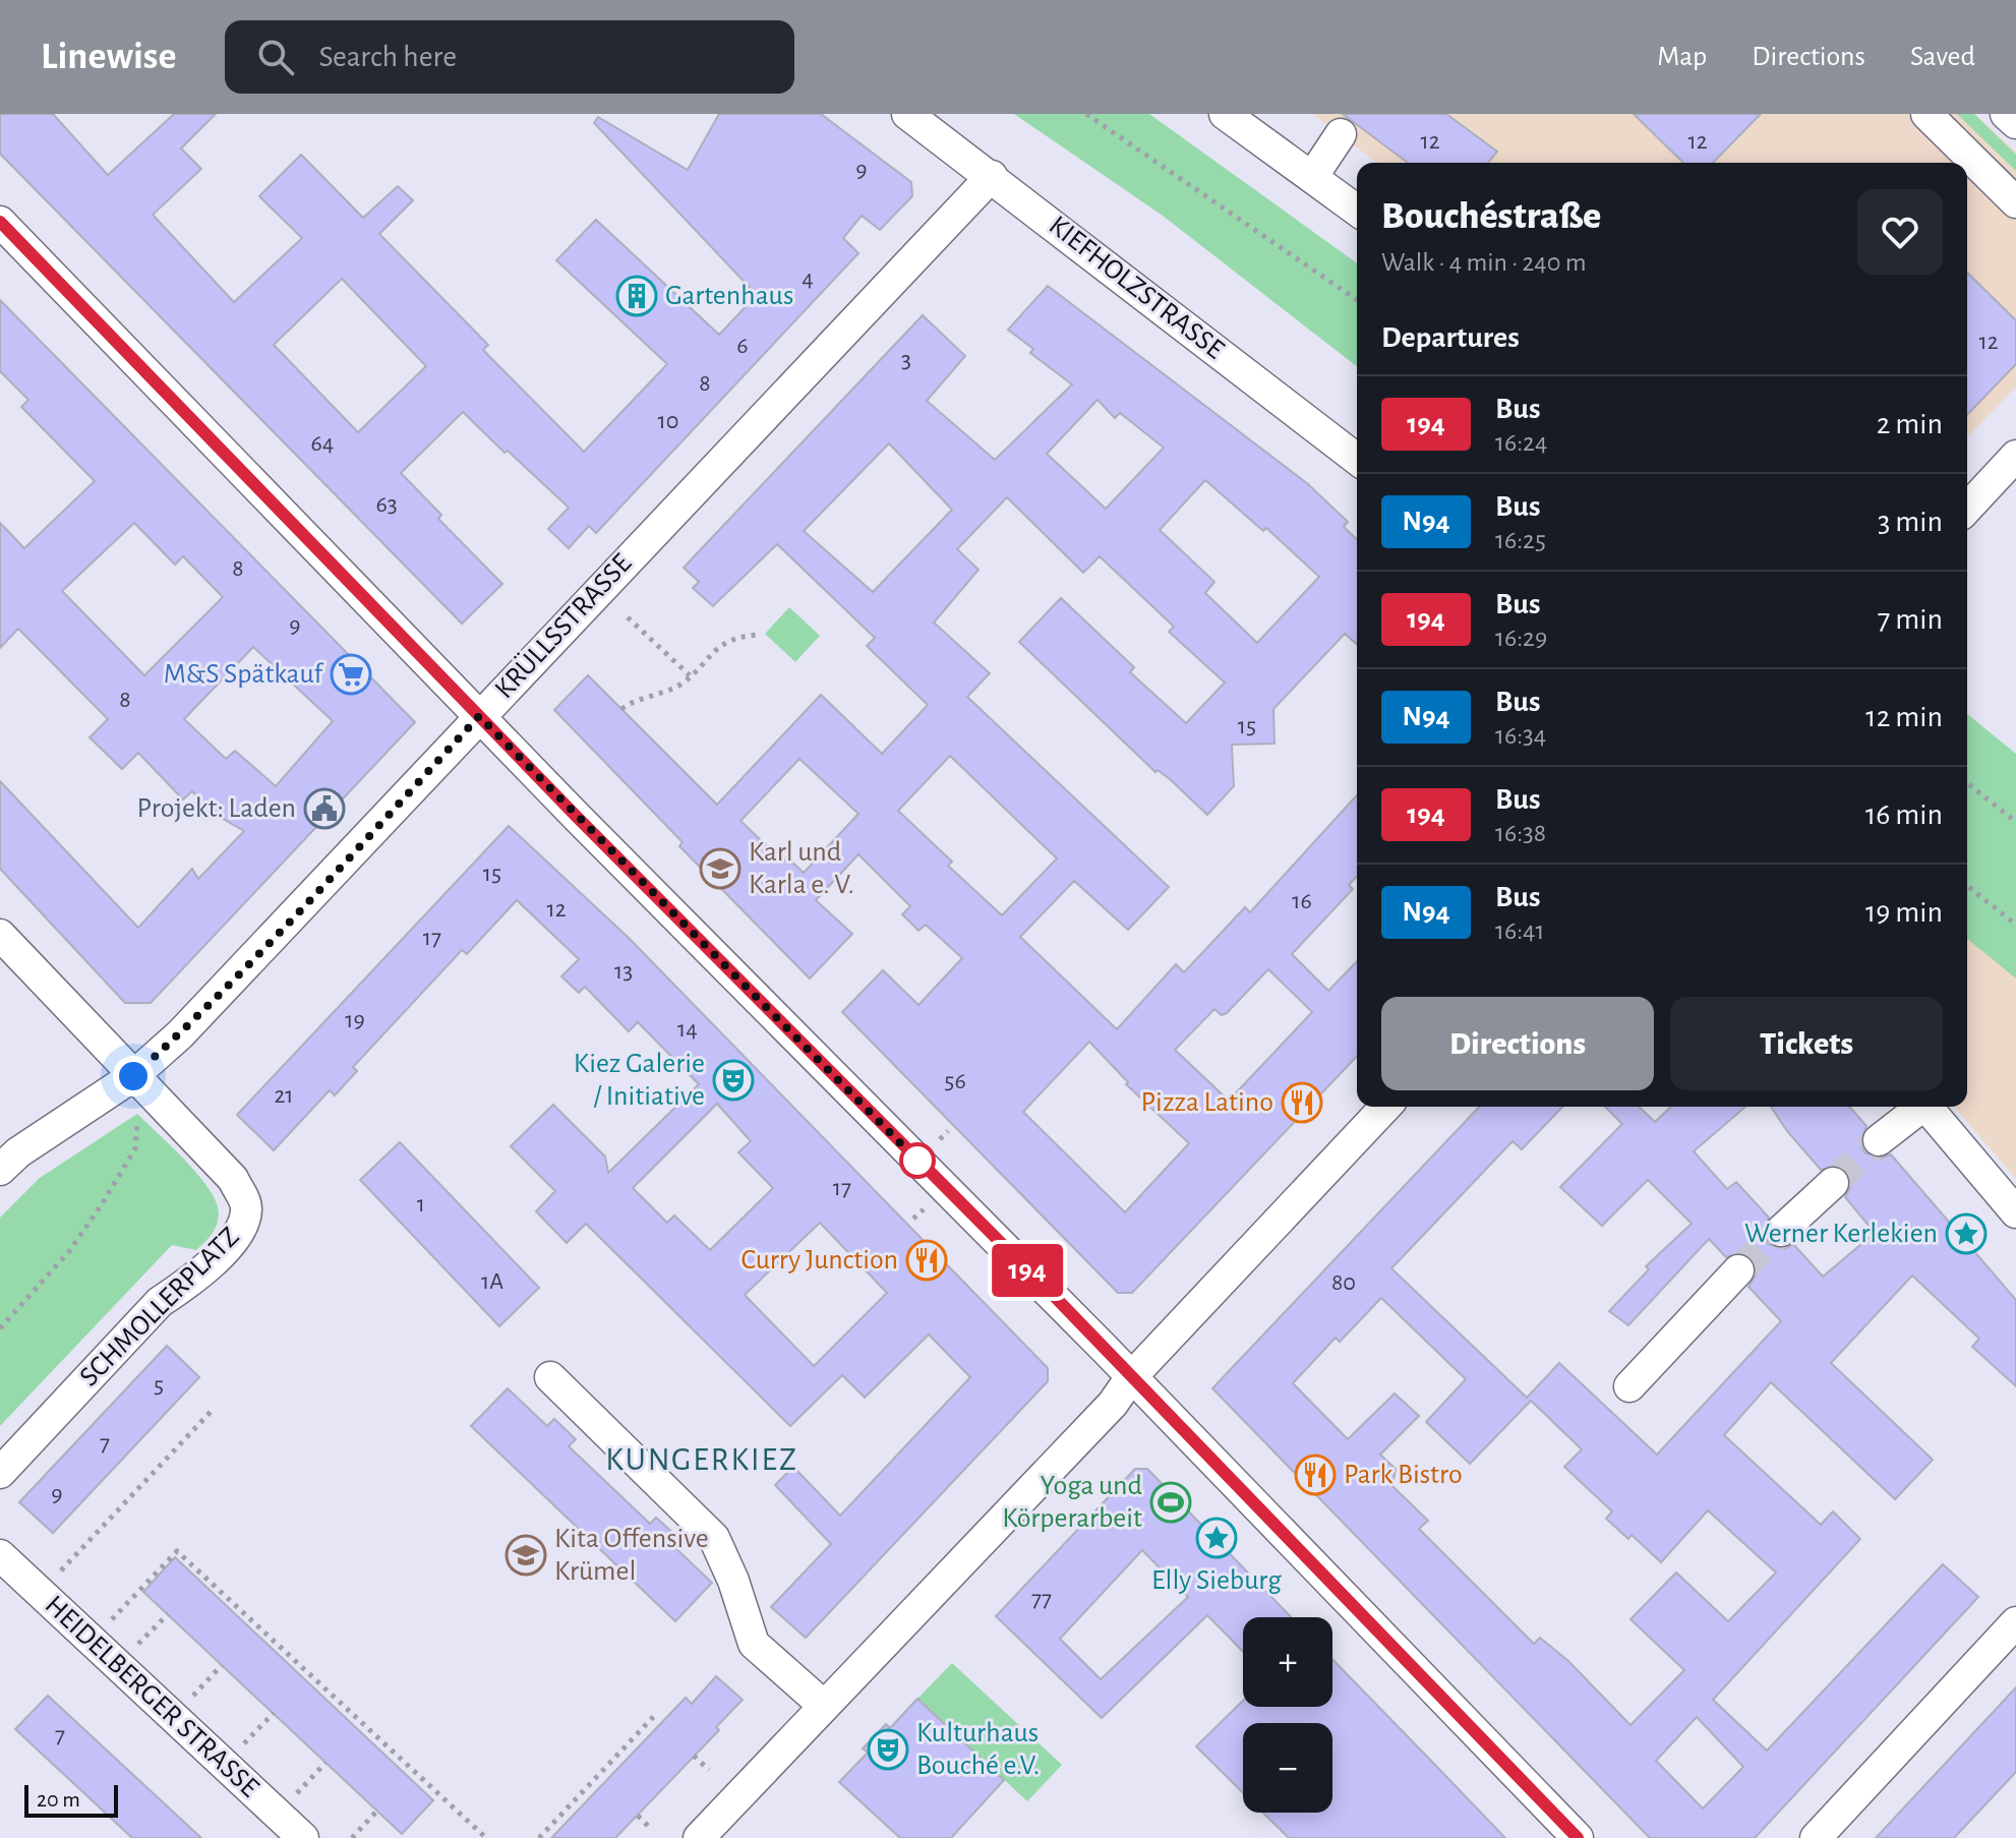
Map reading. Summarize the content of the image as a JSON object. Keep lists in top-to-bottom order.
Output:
{
  "streets": {
    "street": [
      "KIEFHOLZSTRASSE",
      "KRÜLLSSTRASSE",
      "SCHMOLLERPLATZ",
      "HEIDELBERGER STRASSE"
    ]
  },
  "crossings": [
    ["KIEFHOLZSTRASSE", "KRÜLLSSTRASSE"],
    ["KRÜLLSSTRASSE", "SCHMOLLERPLATZ"]
  ],
  "districts": ["KUNGERKIEZ"],
  "places": {
    "building": ["Gartenhaus"],
    "supermarket": ["M&S Spätkauf"],
    "public building": ["Projekt: Laden"],
    "school or university": ["Karl und Karla e. V.", "Kita Offensive Krümel"],
    "theatre": ["Kiez Galerie / Initiative", "Kulturhaus Bouché e.V."],
    "restaurant": ["Pizza Latino", "Curry Junction", "Park Bistro"],
    "place": ["Werner Kerlekien", "Elly Sieburg"],
    "sports": ["Yoga und Körperarbeit"]
  },
  "lines": ["bus line 194"],
  "house_numbers": [
    "12",
    "12",
    "9",
    "4",
    "12",
    "6",
    "3",
    "8",
    "10",
    "64",
    "63",
    "8",
    "9",
    "8",
    "15",
    "15",
    "16",
    "12",
    "17",
    "13",
    "19",
    "14",
    "56",
    "21",
    "17",
    "1",
    "1A",
    "80",
    "5",
    "7",
    "9",
    "77",
    "7"
  ],
  "scale_bar": "20 m",
  "page": {
    "header": "Linewise",
    "search": "Search here",
    "nav": ["Map", "Directions", "Saved"],
    "on_map": "194",
    "heading": [
      ["Bouchéstraße", "Walk · 4 min · 240 m"],
      "Departures"
    ],
    "list": [
      {
        "mark": "194",
        "name": "Bus",
        "note": "16:24",
        "value": "2 min"
      },
      {
        "mark": "N94",
        "name": "Bus",
        "note": "16:25",
        "value": "3 min"
      },
      {
        "mark": "194",
        "name": "Bus",
        "note": "16:29",
        "value": "7 min"
      },
      {
        "mark": "N94",
        "name": "Bus",
        "note": "16:34",
        "value": "12 min"
      },
      {
        "mark": "194",
        "name": "Bus",
        "note": "16:38",
        "value": "16 min"
      },
      {
        "mark": "N94",
        "name": "Bus",
        "note": "16:41",
        "value": "19 min"
      }
    ],
    "buttons": ["Directions", "Tickets"],
    "map_buttons": ["+", "−"],
    "scale": "20 m"
  }
}
